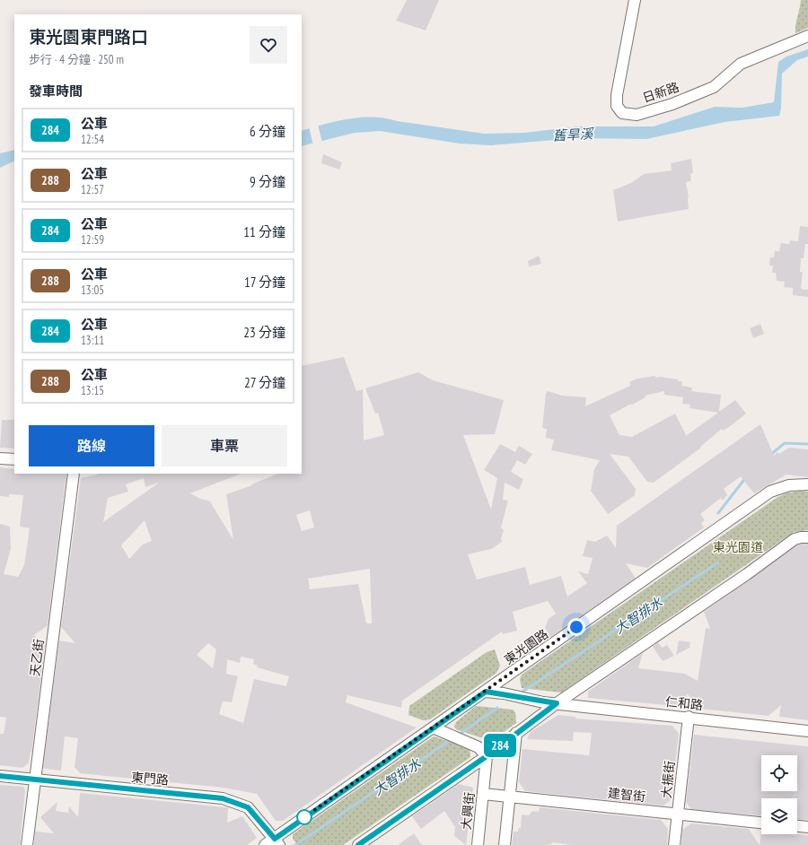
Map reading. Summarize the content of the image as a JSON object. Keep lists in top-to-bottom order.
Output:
{
  "streets": {
    "street": [
      "日新路",
      "東光園路",
      "天乙街",
      "仁和路",
      "東門路",
      "大振街",
      "建智街",
      "大興街"
    ]
  },
  "crossings": [
    ["東光園路", "仁和路"],
    ["東光園路", "東門路"],
    ["天乙街", "東門路"],
    ["仁和路", "大振街"],
    ["大振街", "建智街"],
    ["建智街", "大興街"]
  ],
  "water": ["舊旱溪", "大智排水"],
  "parks": ["東光園道"],
  "lines": ["bus line 284"],
  "page": {
    "on_map": "284",
    "heading": [
      ["東光園東門路口", "步行 · 4 分鐘 · 250 m"],
      "發車時間"
    ],
    "list": [
      {
        "mark": "284",
        "name": "公車",
        "note": "12:54",
        "value": "6 分鐘"
      },
      {
        "mark": "288",
        "name": "公車",
        "note": "12:57",
        "value": "9 分鐘"
      },
      {
        "mark": "284",
        "name": "公車",
        "note": "12:59",
        "value": "11 分鐘"
      },
      {
        "mark": "288",
        "name": "公車",
        "note": "13:05",
        "value": "17 分鐘"
      },
      {
        "mark": "284",
        "name": "公車",
        "note": "13:11",
        "value": "23 分鐘"
      },
      {
        "mark": "288",
        "name": "公車",
        "note": "13:15",
        "value": "27 分鐘"
      }
    ],
    "buttons": ["路線", "車票"]
  }
}
